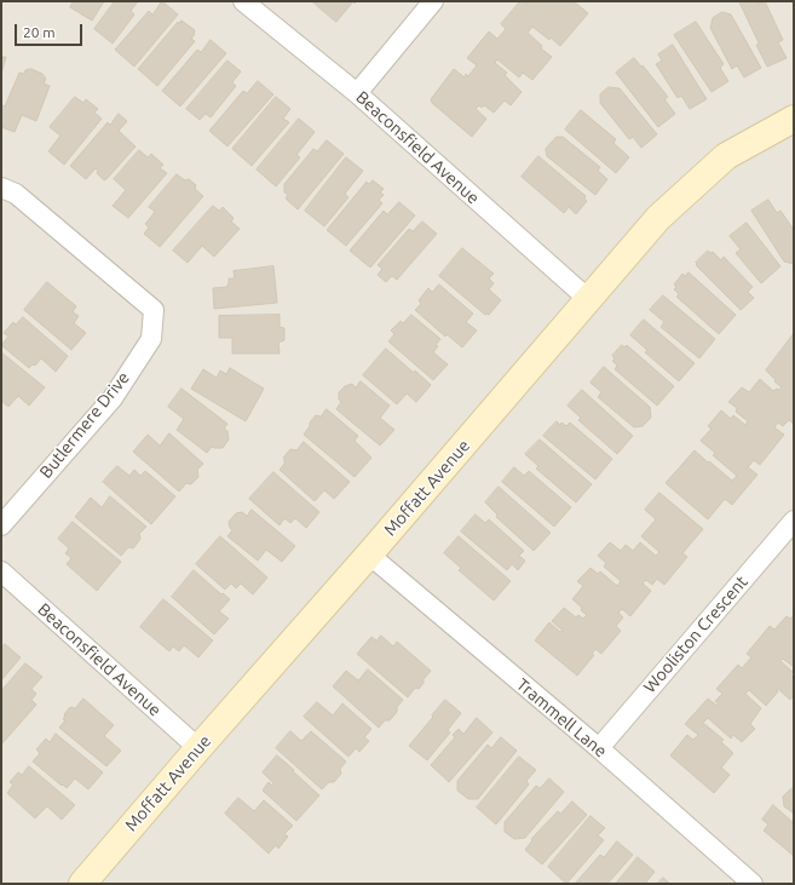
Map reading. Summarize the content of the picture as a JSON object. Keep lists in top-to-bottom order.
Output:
{
  "streets": {
    "street": [
      "Beaconsfield Avenue",
      "Butlermere Drive",
      "Moffatt Avenue",
      "Wooliston Crescent",
      "Trammell Lane"
    ]
  },
  "crossings": [
    ["Beaconsfield Avenue", "Moffatt Avenue"],
    ["Moffatt Avenue", "Trammell Lane"],
    ["Wooliston Crescent", "Trammell Lane"]
  ],
  "scale_bar": "20 m"
}
